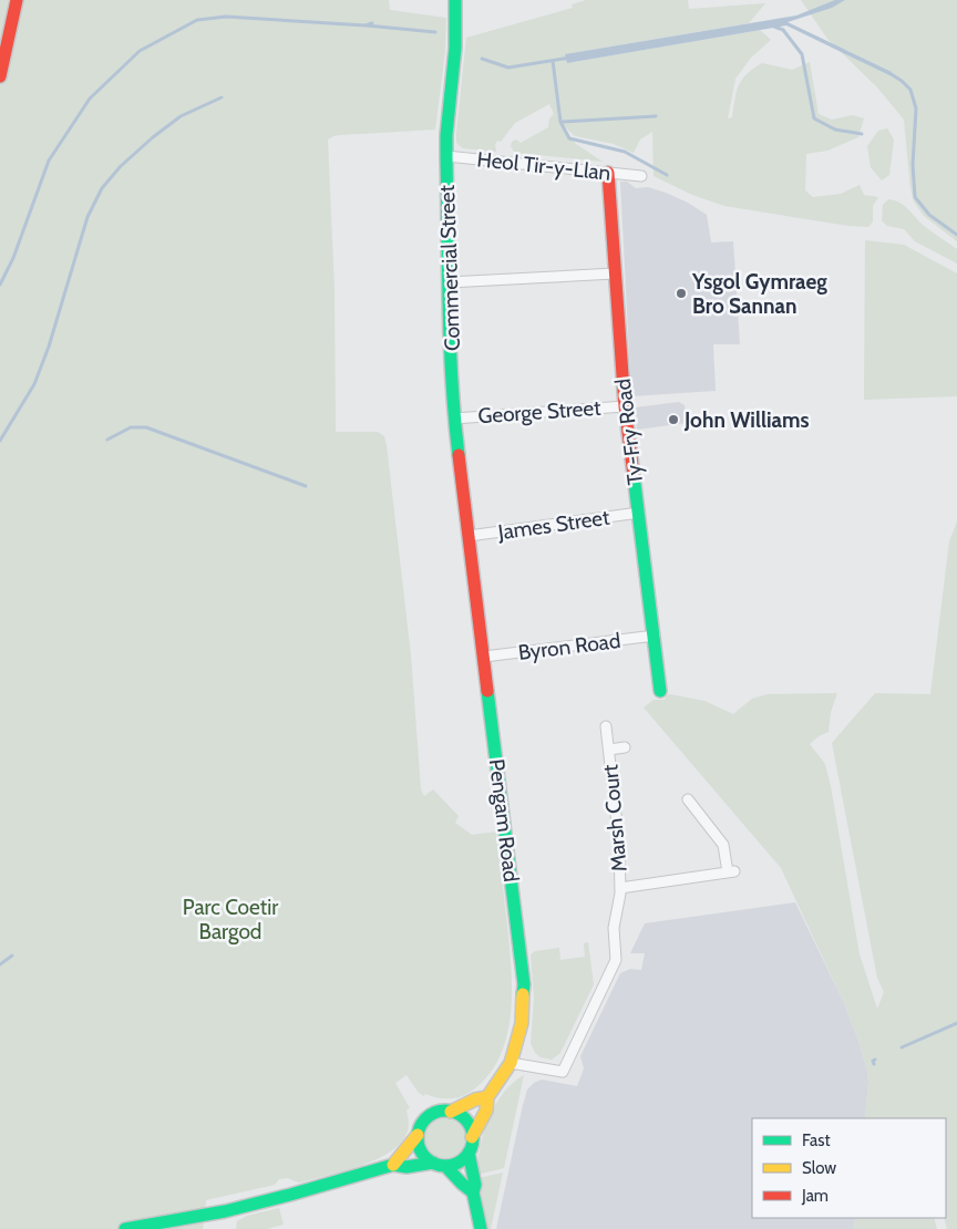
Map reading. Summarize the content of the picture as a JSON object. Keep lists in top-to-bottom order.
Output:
{
  "streets": {
    "main road": ["Commercial Street", "Ty-Fry Road", "Pengam Road"],
    "street": [
      "Heol Tir-y-Llan",
      "George Street",
      "James Street",
      "Byron Road",
      "Marsh Court"
    ]
  },
  "crossings": [
    ["Heol Tir-y-Llan", "Commercial Street"],
    ["Heol Tir-y-Llan", "Ty-Fry Road"],
    ["Commercial Street", "George Street"],
    ["Commercial Street", "James Street"],
    ["Commercial Street", "Pengam Road"],
    ["George Street", "Ty-Fry Road"],
    ["Ty-Fry Road", "James Street"],
    ["Ty-Fry Road", "Byron Road"],
    ["James Street", "Pengam Road"],
    ["Byron Road", "Pengam Road"],
    ["Marsh Court", "Pengam Road"]
  ],
  "parks": ["Parc Coetir Bargod"],
  "places": ["Ysgol Gymraeg Bro Sannan", "John Williams"],
  "legend": ["Fast", "Slow", "Jam"]
}
